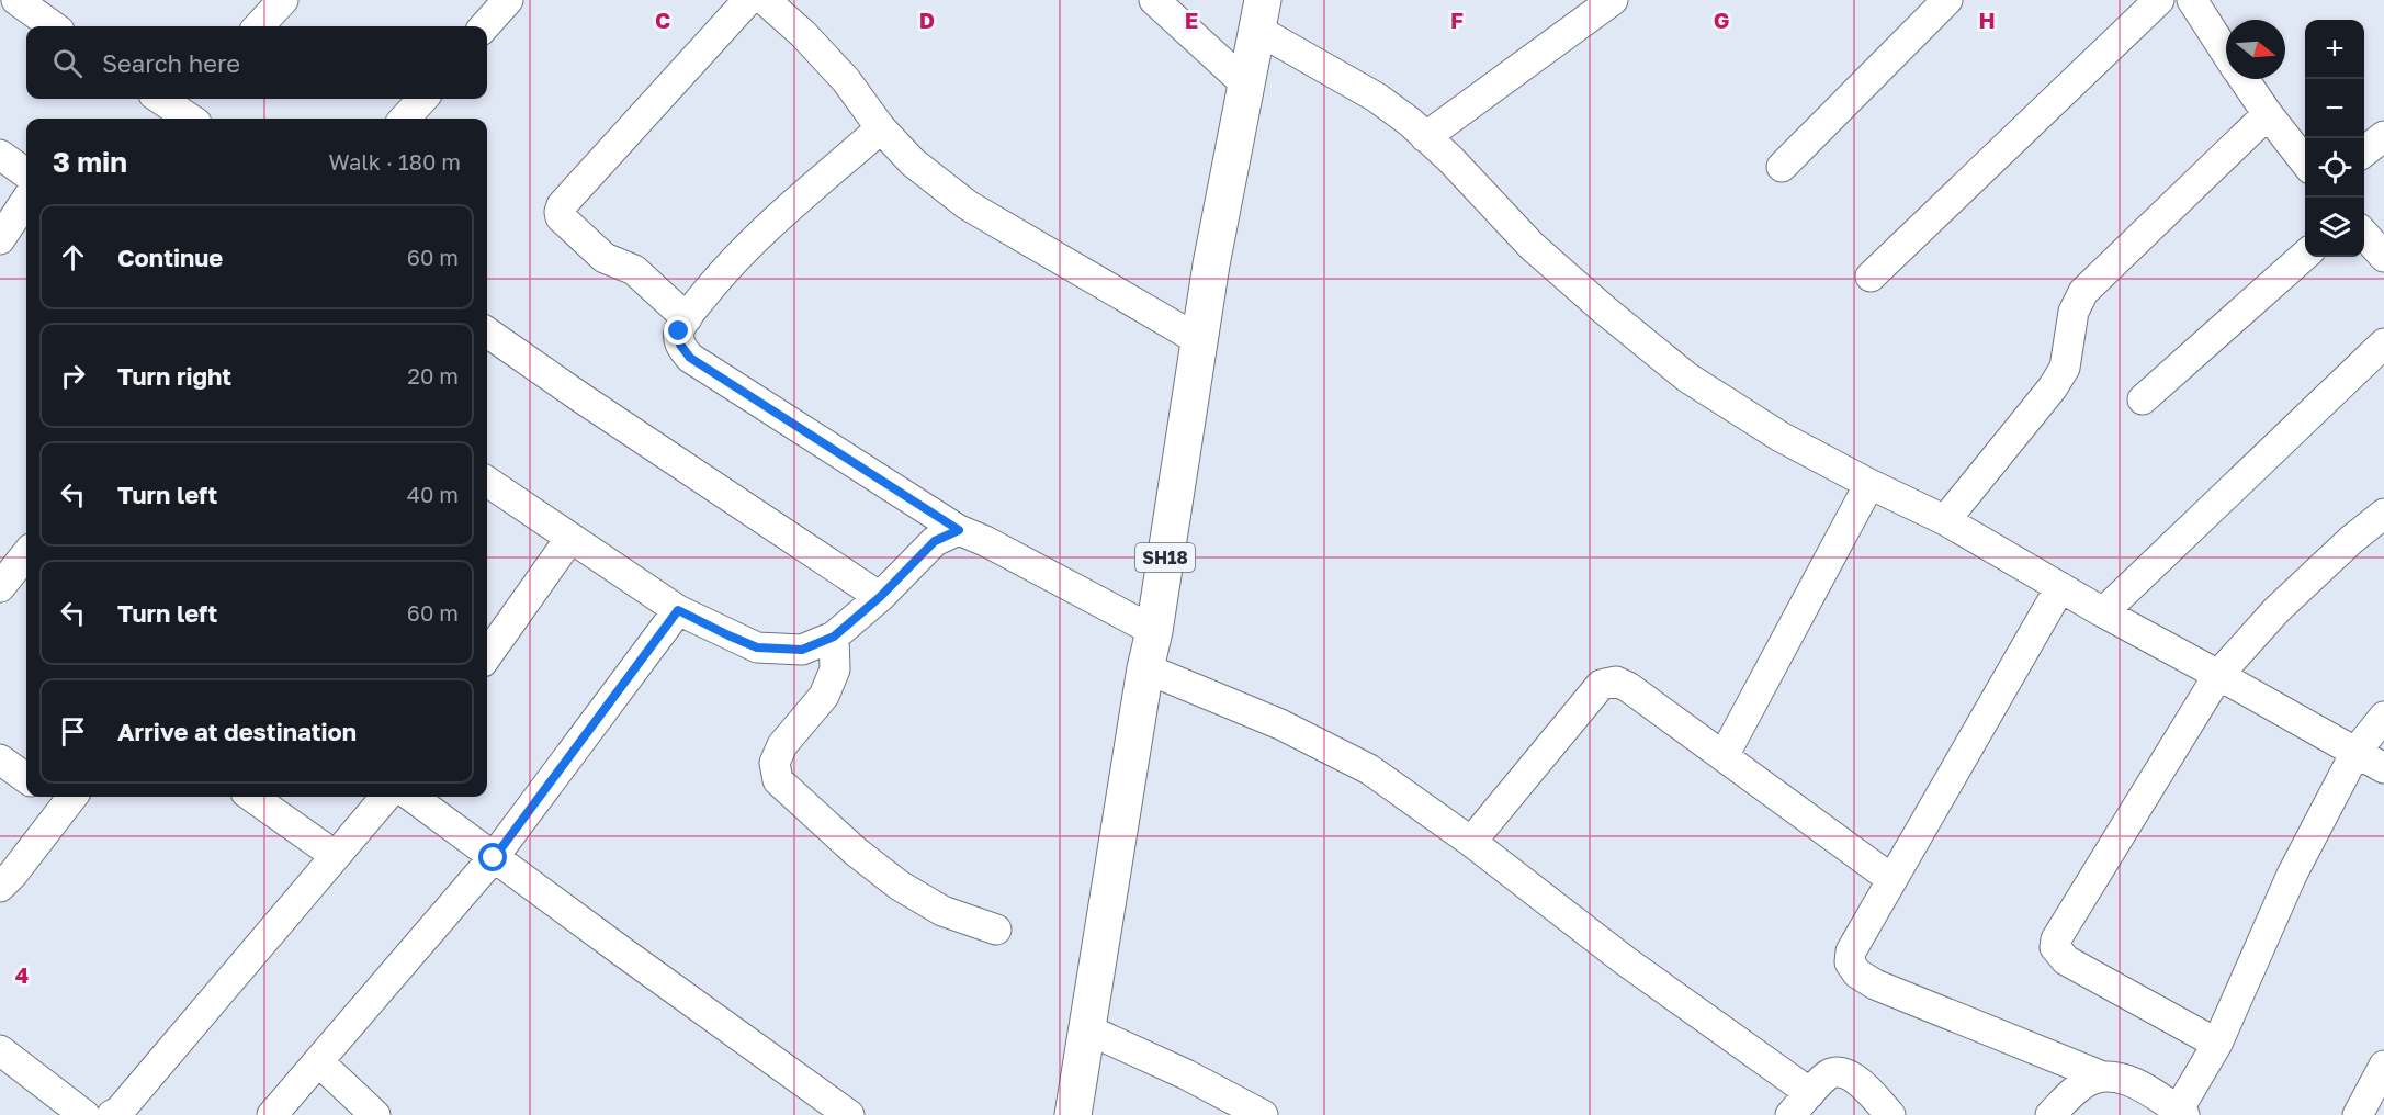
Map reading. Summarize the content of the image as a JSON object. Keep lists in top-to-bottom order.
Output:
{
  "streets": {
    "main road": ["SH18"]
  },
  "north": "right",
  "page": {
    "map_buttons": ["+", "−"],
    "search": "Search here",
    "heading": ["3 min", "Walk · 180 m"],
    "list": [
      ["Continue", "60 m"],
      ["Turn right", "20 m"],
      ["Turn left", "40 m"],
      ["Turn left", "60 m"],
      "Arrive at destination"
    ]
  },
  "grid": {
    "columns": [
      "C",
      "D",
      "E",
      "F",
      "G",
      "H"
    ],
    "rows": ["4"]
  }
}
